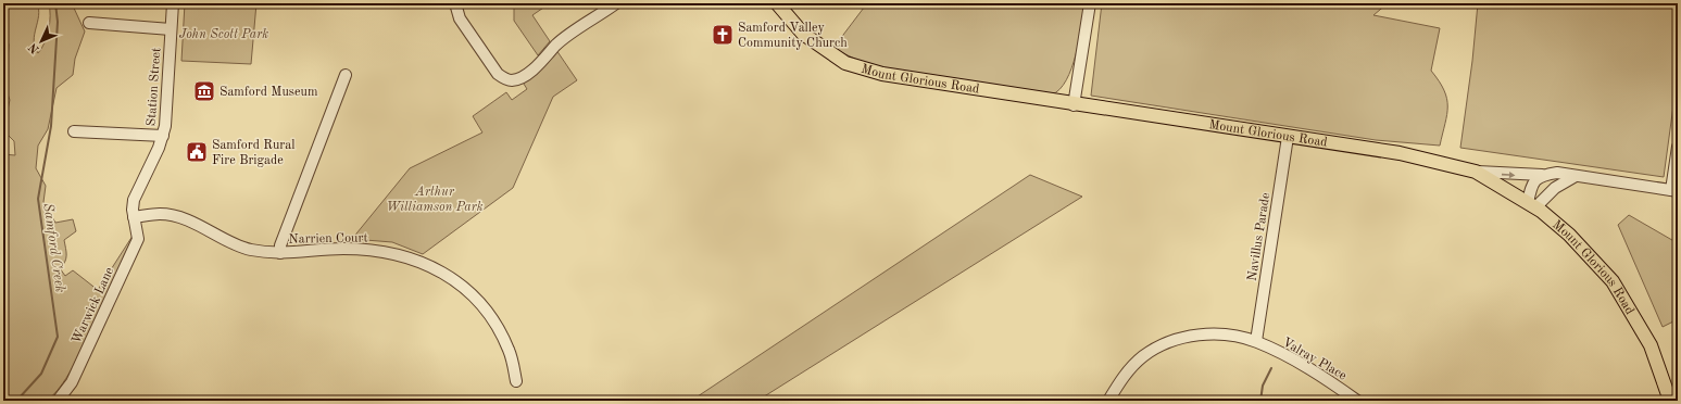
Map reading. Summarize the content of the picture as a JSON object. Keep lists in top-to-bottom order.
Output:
{
  "streets": {
    "main road": ["Mount Glorious Road"],
    "street": [
      "Station Street",
      "Navillus Parade",
      "Narrien Court",
      "Warwick Lane",
      "Valray Place"
    ]
  },
  "crossings": [
    ["Mount Glorious Road", "Navillus Parade"],
    ["Station Street", "Narrien Court"],
    ["Station Street", "Warwick Lane"],
    ["Navillus Parade", "Valray Place"],
    ["Narrien Court", "Warwick Lane"]
  ],
  "water": ["Samford Creek"],
  "parks": ["John Scott Park", "Arthur Williamson Park"],
  "places": {
    "church": ["Samford Valley Community Church"],
    "museum": ["Samford Museum"],
    "public building": ["Samford Rural Fire Brigade"]
  },
  "north": "bottom left"
}
